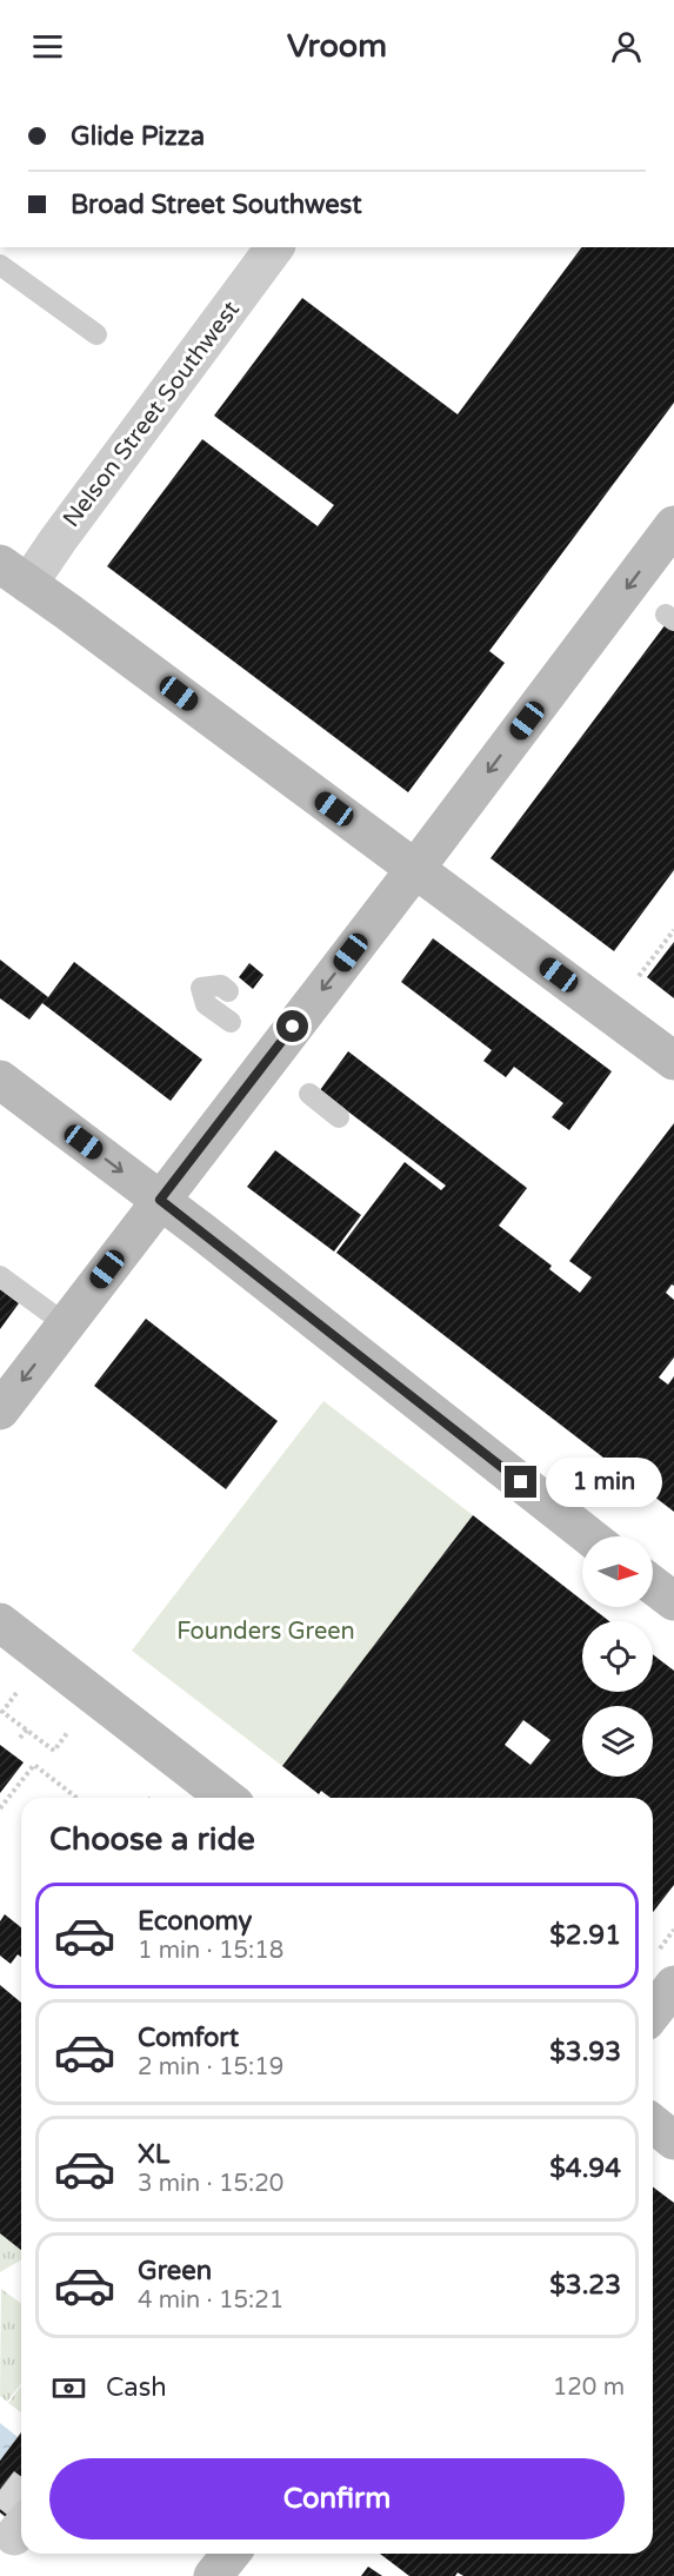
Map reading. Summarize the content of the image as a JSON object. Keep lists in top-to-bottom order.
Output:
{
  "streets": {
    "street": ["Nelson Street Southwest"]
  },
  "parks": ["Founders Green"],
  "north": "right",
  "page": {
    "header": "Vroom",
    "banner": ["Glide Pizza", "Broad Street Southwest"],
    "bubble": "1 min",
    "heading": "Choose a ride",
    "list": [
      {
        "name": "Economy",
        "note": "1 min · 15:18",
        "value": "$2.91"
      },
      {
        "name": "Comfort",
        "note": "2 min · 15:19",
        "value": "$3.93"
      },
      {
        "name": "XL",
        "note": "3 min · 15:20",
        "value": "$4.94"
      },
      {
        "name": "Green",
        "note": "4 min · 15:21",
        "value": "$3.23"
      }
    ],
    "pay": ["Cash", "120 m"],
    "buttons": "Confirm"
  }
}
